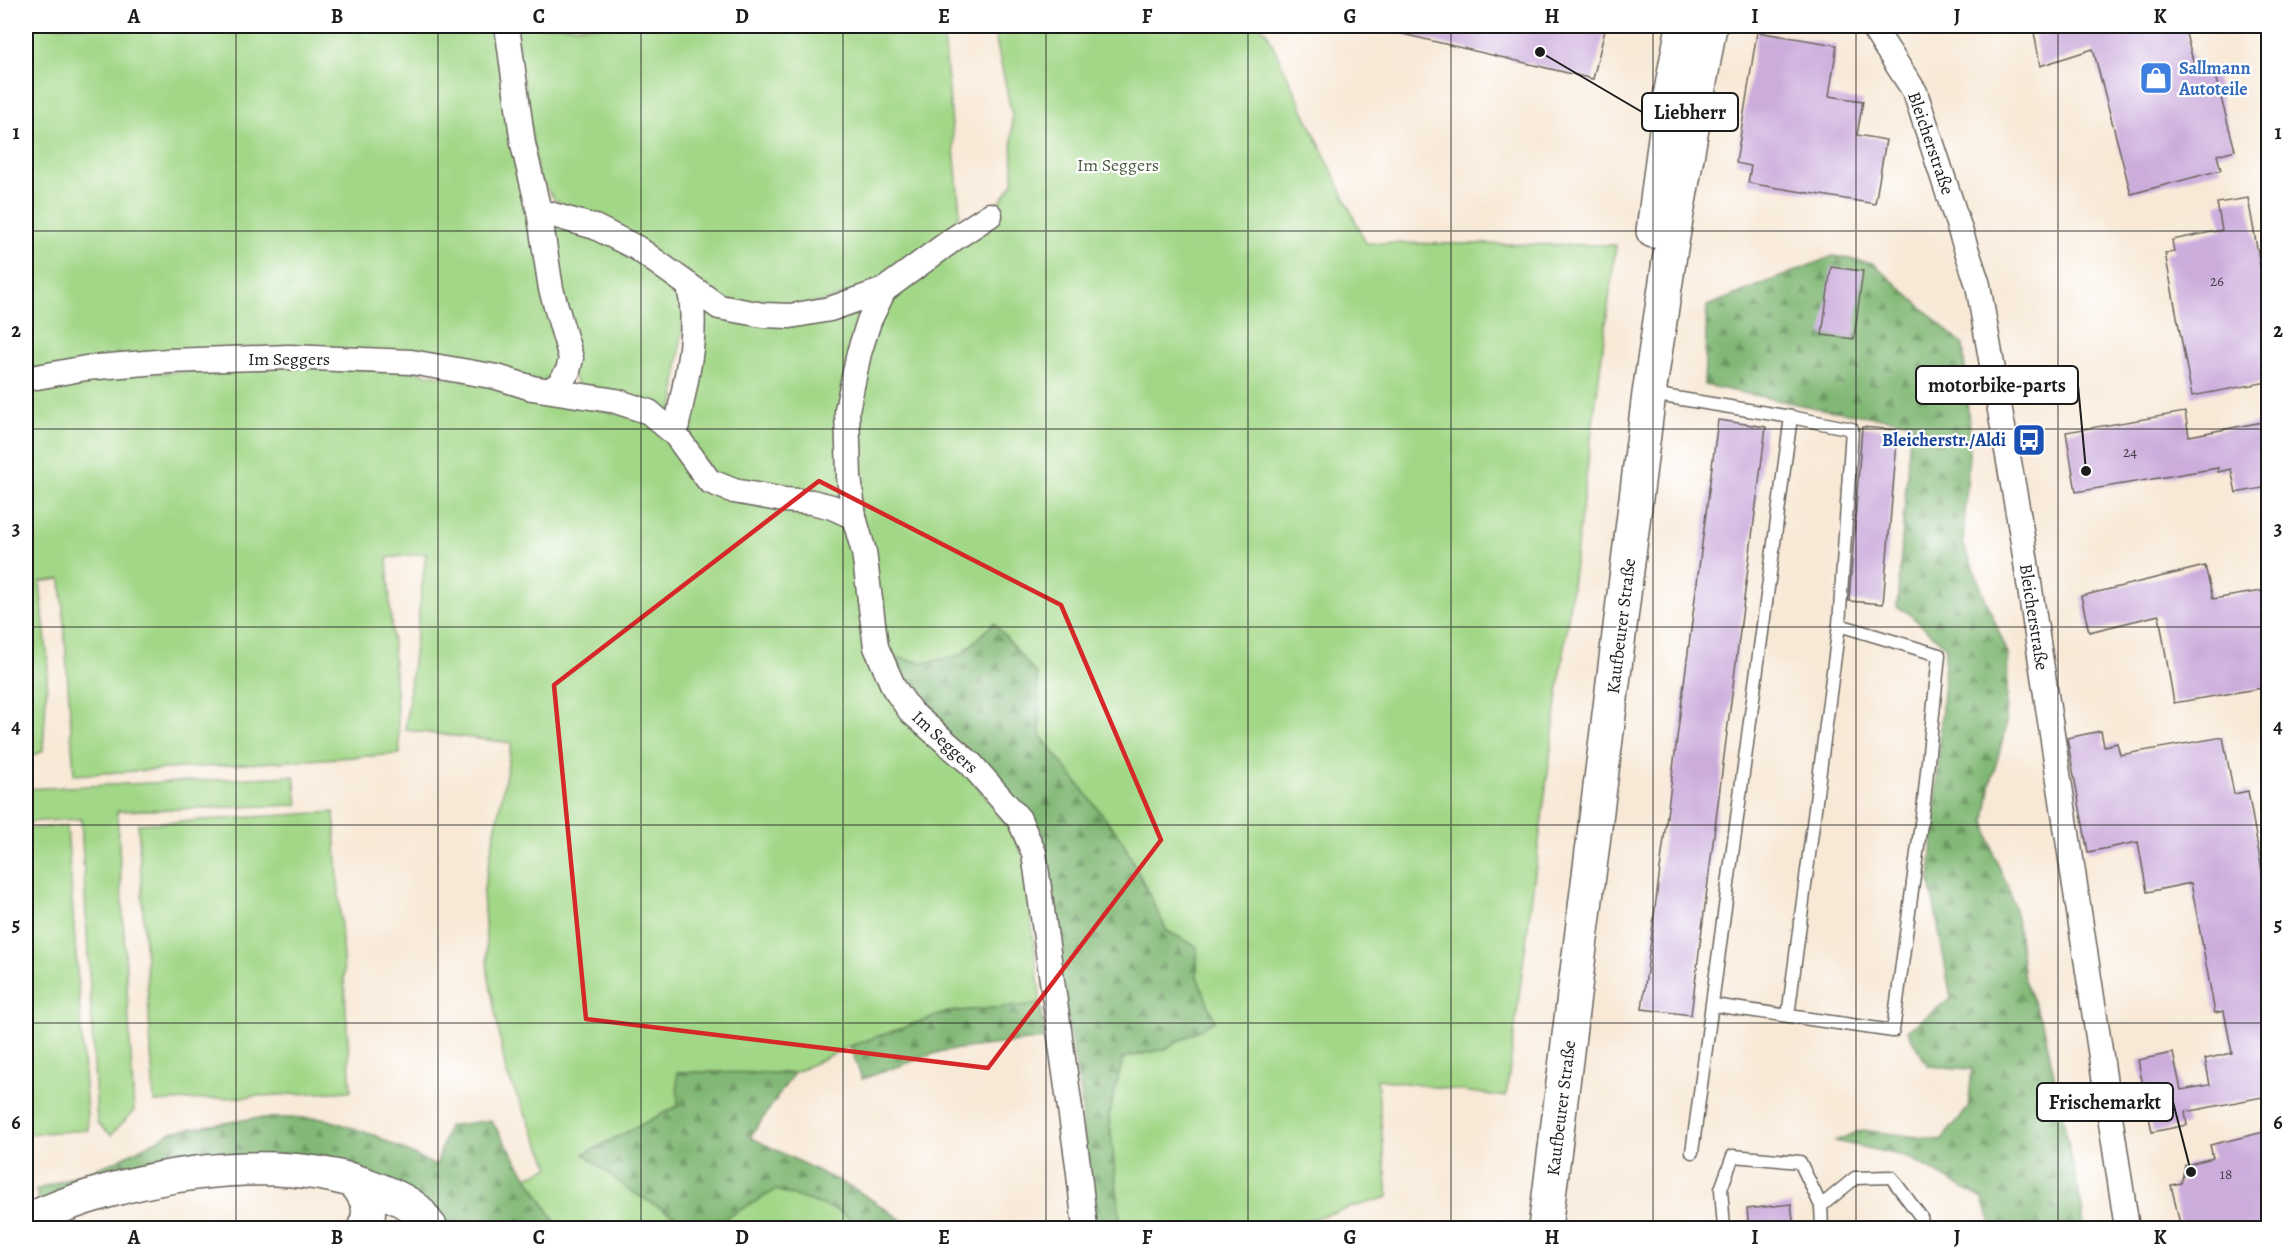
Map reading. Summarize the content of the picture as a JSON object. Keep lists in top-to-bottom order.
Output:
{
  "streets": {
    "main road": ["Kaufbeurer Straße"],
    "street": ["Bleicherstraße", "Im Seggers"]
  },
  "parks": ["Im Seggers"],
  "places": {
    "other": ["Liebherr", "motorbike-parts", "Frischemarkt"],
    "shop": ["Sallmann Autoteile"],
    "bus stop": ["Bleicherstr./Aldi"]
  },
  "house_numbers": ["26", "24", "18"],
  "grid": {
    "columns": [
      "A",
      "B",
      "C",
      "D",
      "E",
      "F",
      "G",
      "H",
      "I",
      "J",
      "K"
    ],
    "rows": [
      "1",
      "2",
      "3",
      "4",
      "5",
      "6"
    ]
  }
}
